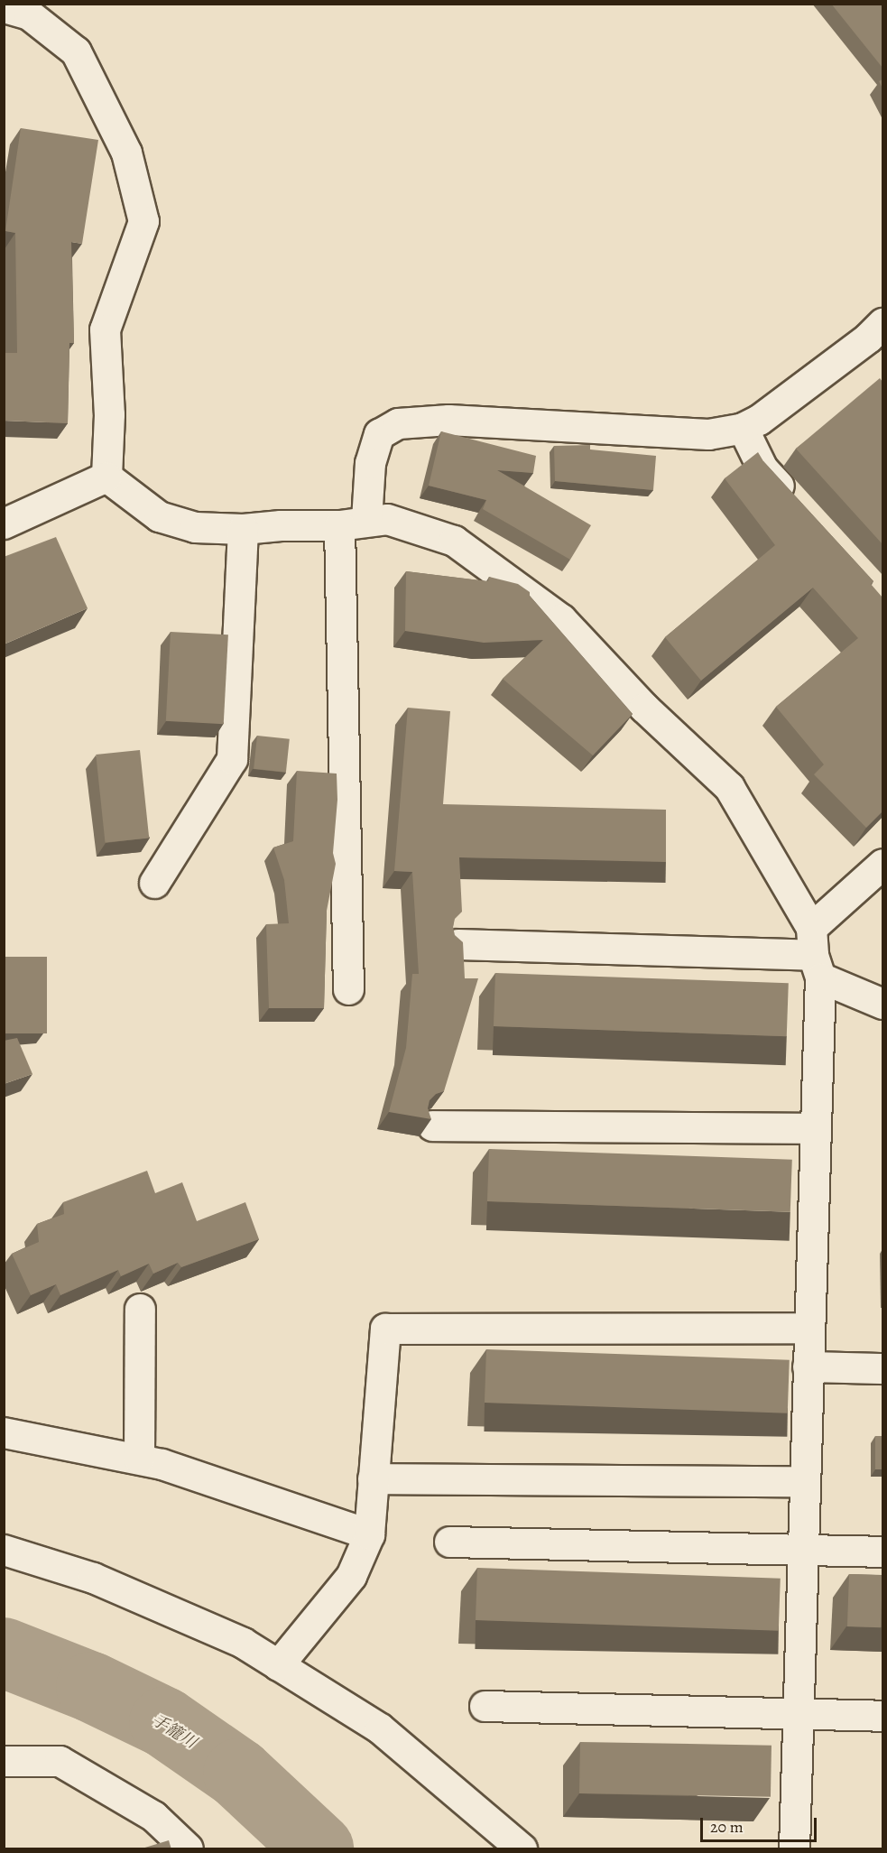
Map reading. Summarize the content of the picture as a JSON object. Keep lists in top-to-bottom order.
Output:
{
  "water": ["手籠川"],
  "scale_bar": "20 m"
}
